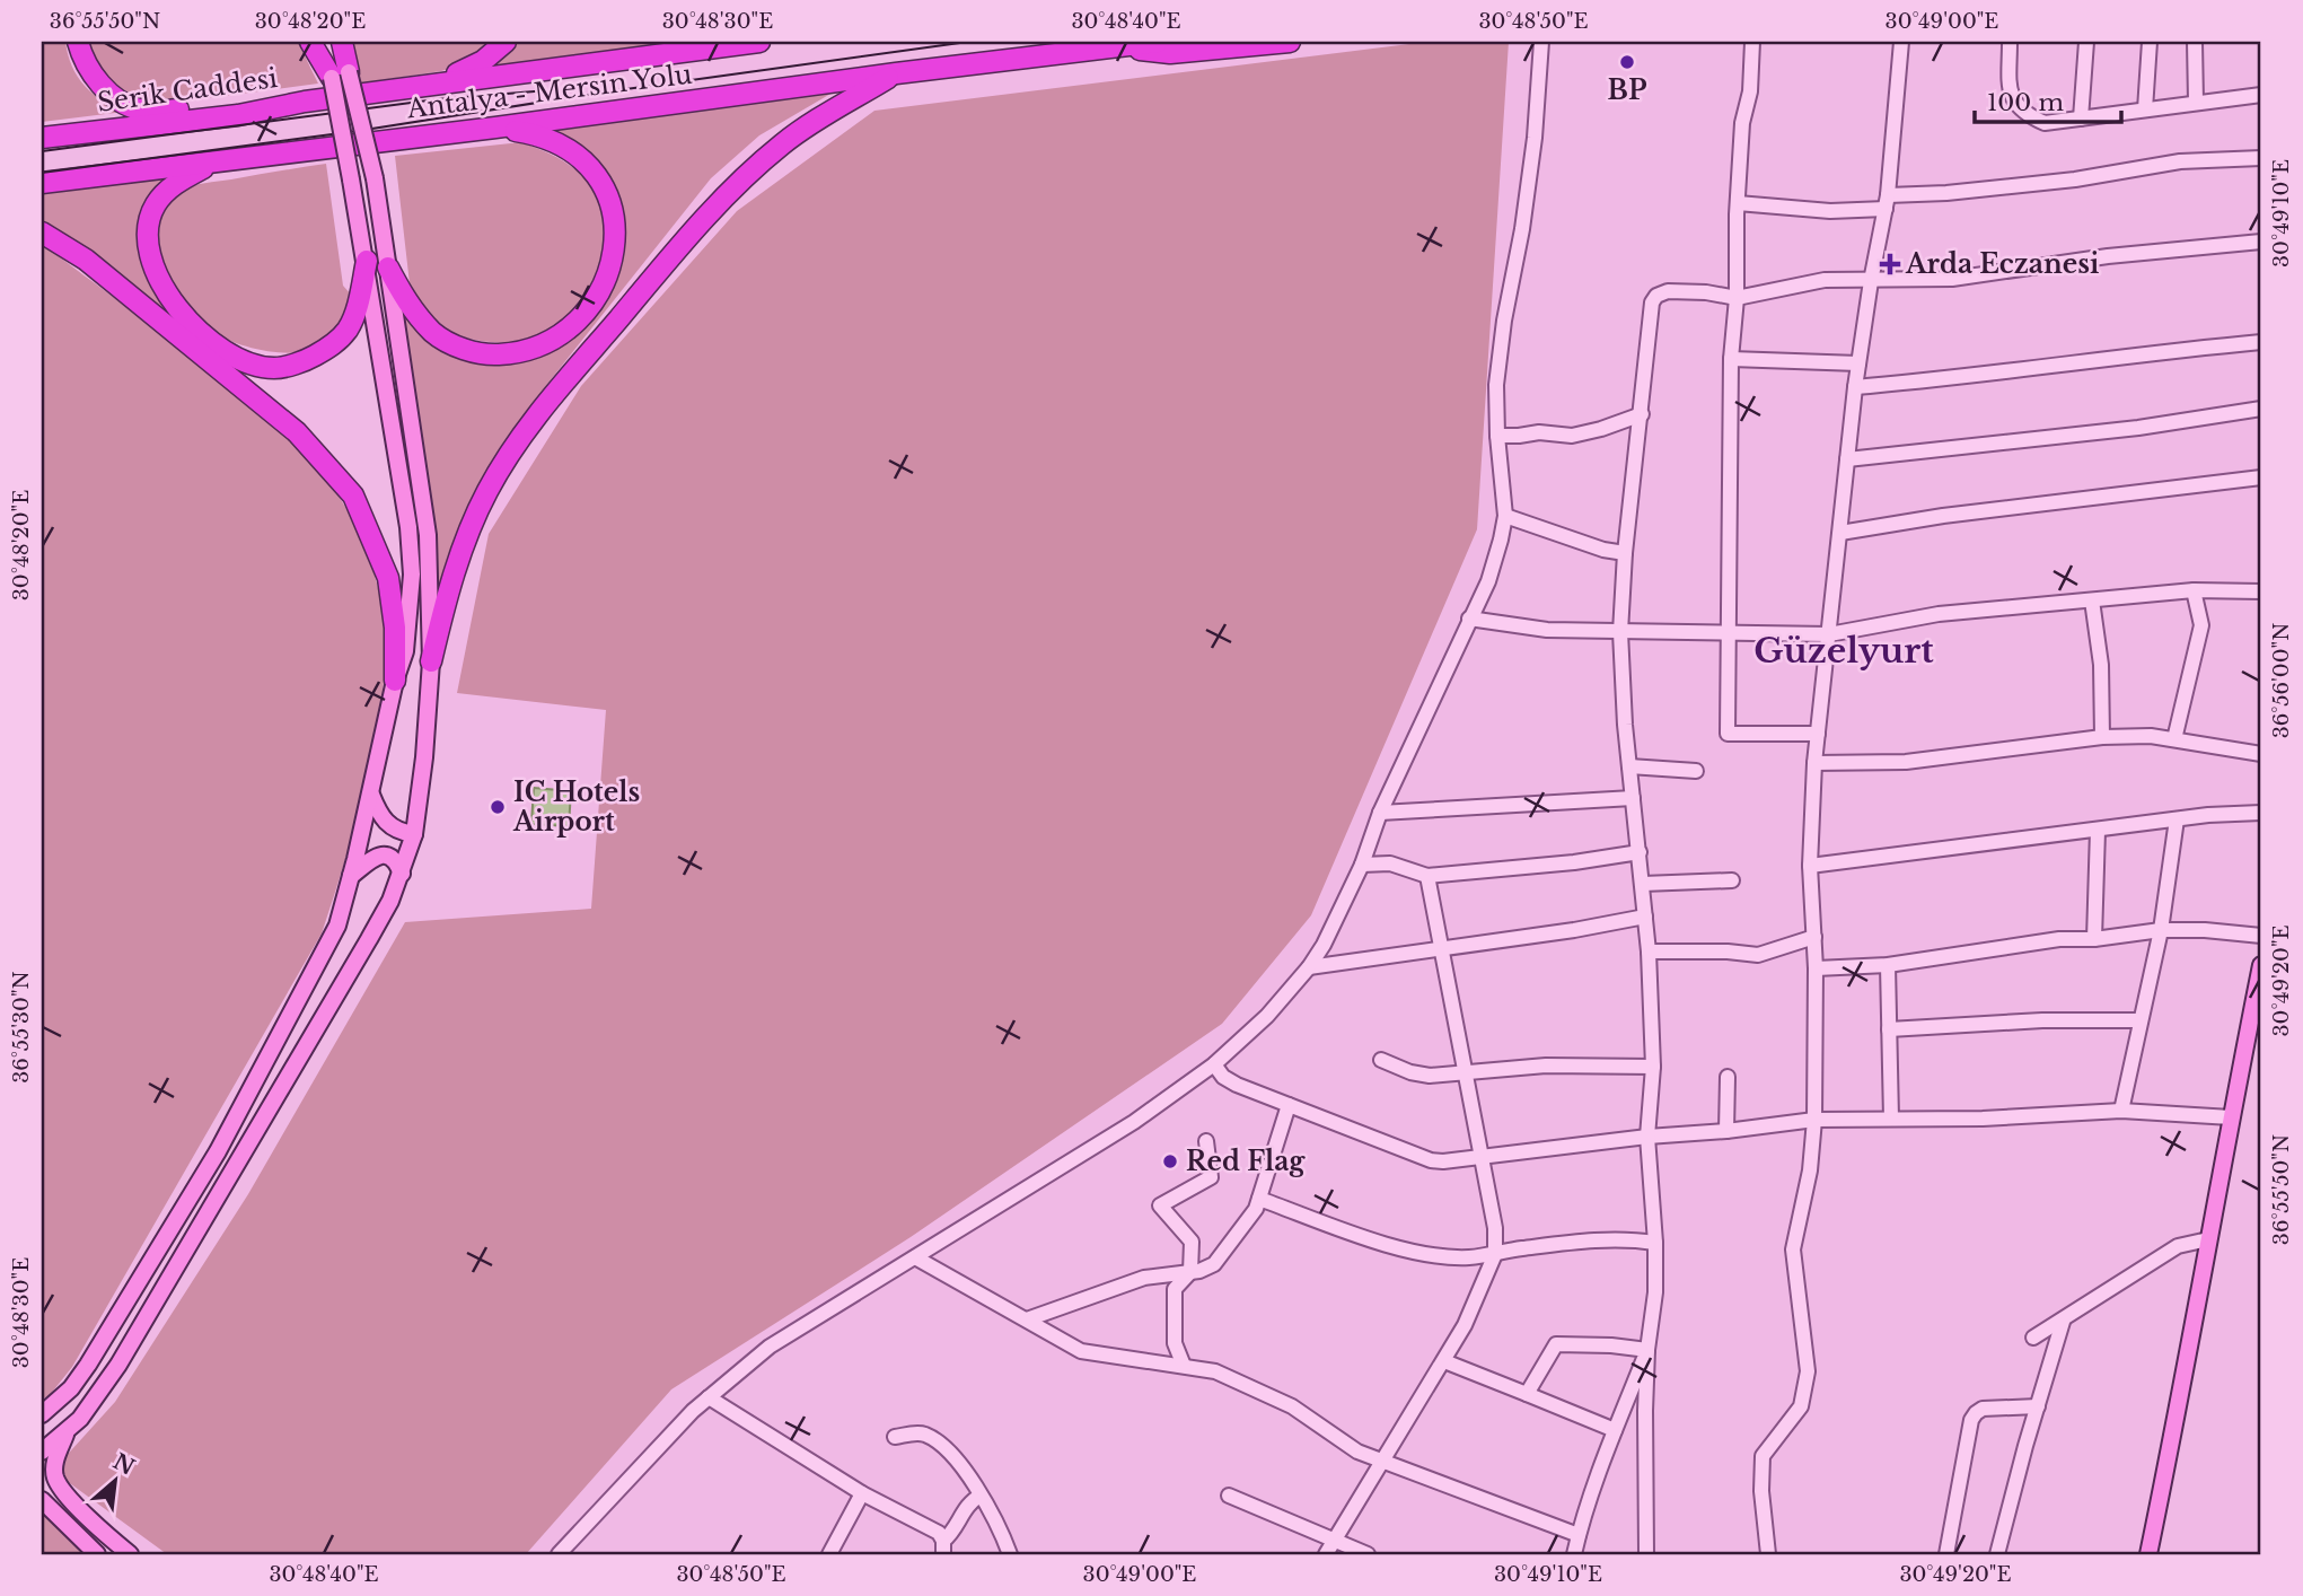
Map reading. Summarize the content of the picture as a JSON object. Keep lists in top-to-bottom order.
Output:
{
  "streets": {
    "highway": ["Serik Caddesi", "Antalya - Mersin Yolu"]
  },
  "crossings": [
    ["Serik Caddesi", "Antalya - Mersin Yolu"]
  ],
  "districts": ["Güzelyurt"],
  "places": {
    "other": ["BP", "IC Hotels Airport", "Red Flag"],
    "health": ["Arda Eczanesi"]
  },
  "scale_bar": "100 m",
  "north": "top right",
  "coordinates": [
    "36°55'50\"N",
    "30°48'20\"E",
    "30°48'30\"E",
    "30°48'40\"E",
    "30°48'50\"E",
    "30°49'00\"E",
    "30°49'10\"E",
    "36°56'00\"N",
    "30°49'20\"E",
    "36°55'30\"N"
  ]
}
